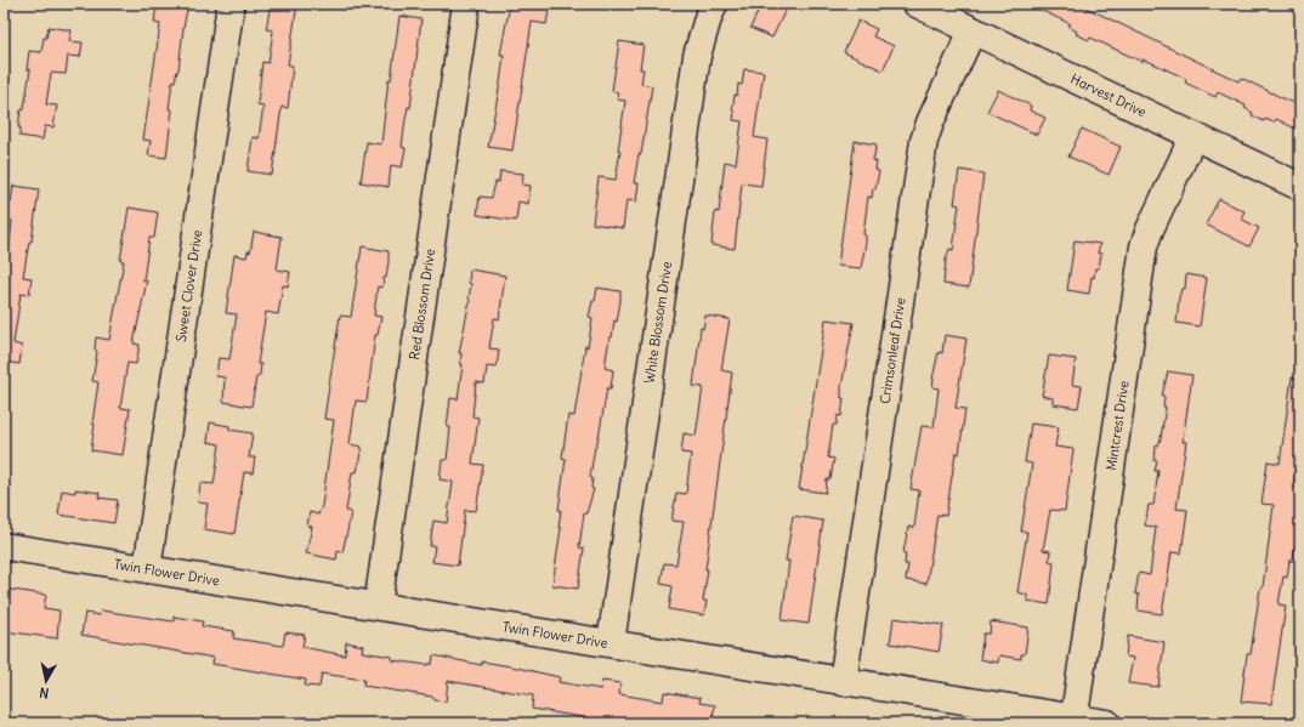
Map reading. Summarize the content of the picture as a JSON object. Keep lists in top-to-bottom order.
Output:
{
  "streets": {
    "street": [
      "Harvest Drive",
      "Sweet Clover Drive",
      "Red Blossom Drive",
      "White Blossom Drive",
      "Crimsonleaf Drive",
      "Mintcrest Drive",
      "Twin Flower Drive"
    ]
  },
  "crossings": [
    ["Harvest Drive", "Crimsonleaf Drive"],
    ["Harvest Drive", "Mintcrest Drive"],
    ["Sweet Clover Drive", "Twin Flower Drive"],
    ["Red Blossom Drive", "Twin Flower Drive"],
    ["White Blossom Drive", "Twin Flower Drive"],
    ["Crimsonleaf Drive", "Twin Flower Drive"],
    ["Mintcrest Drive", "Twin Flower Drive"]
  ],
  "north": "bottom"
}
